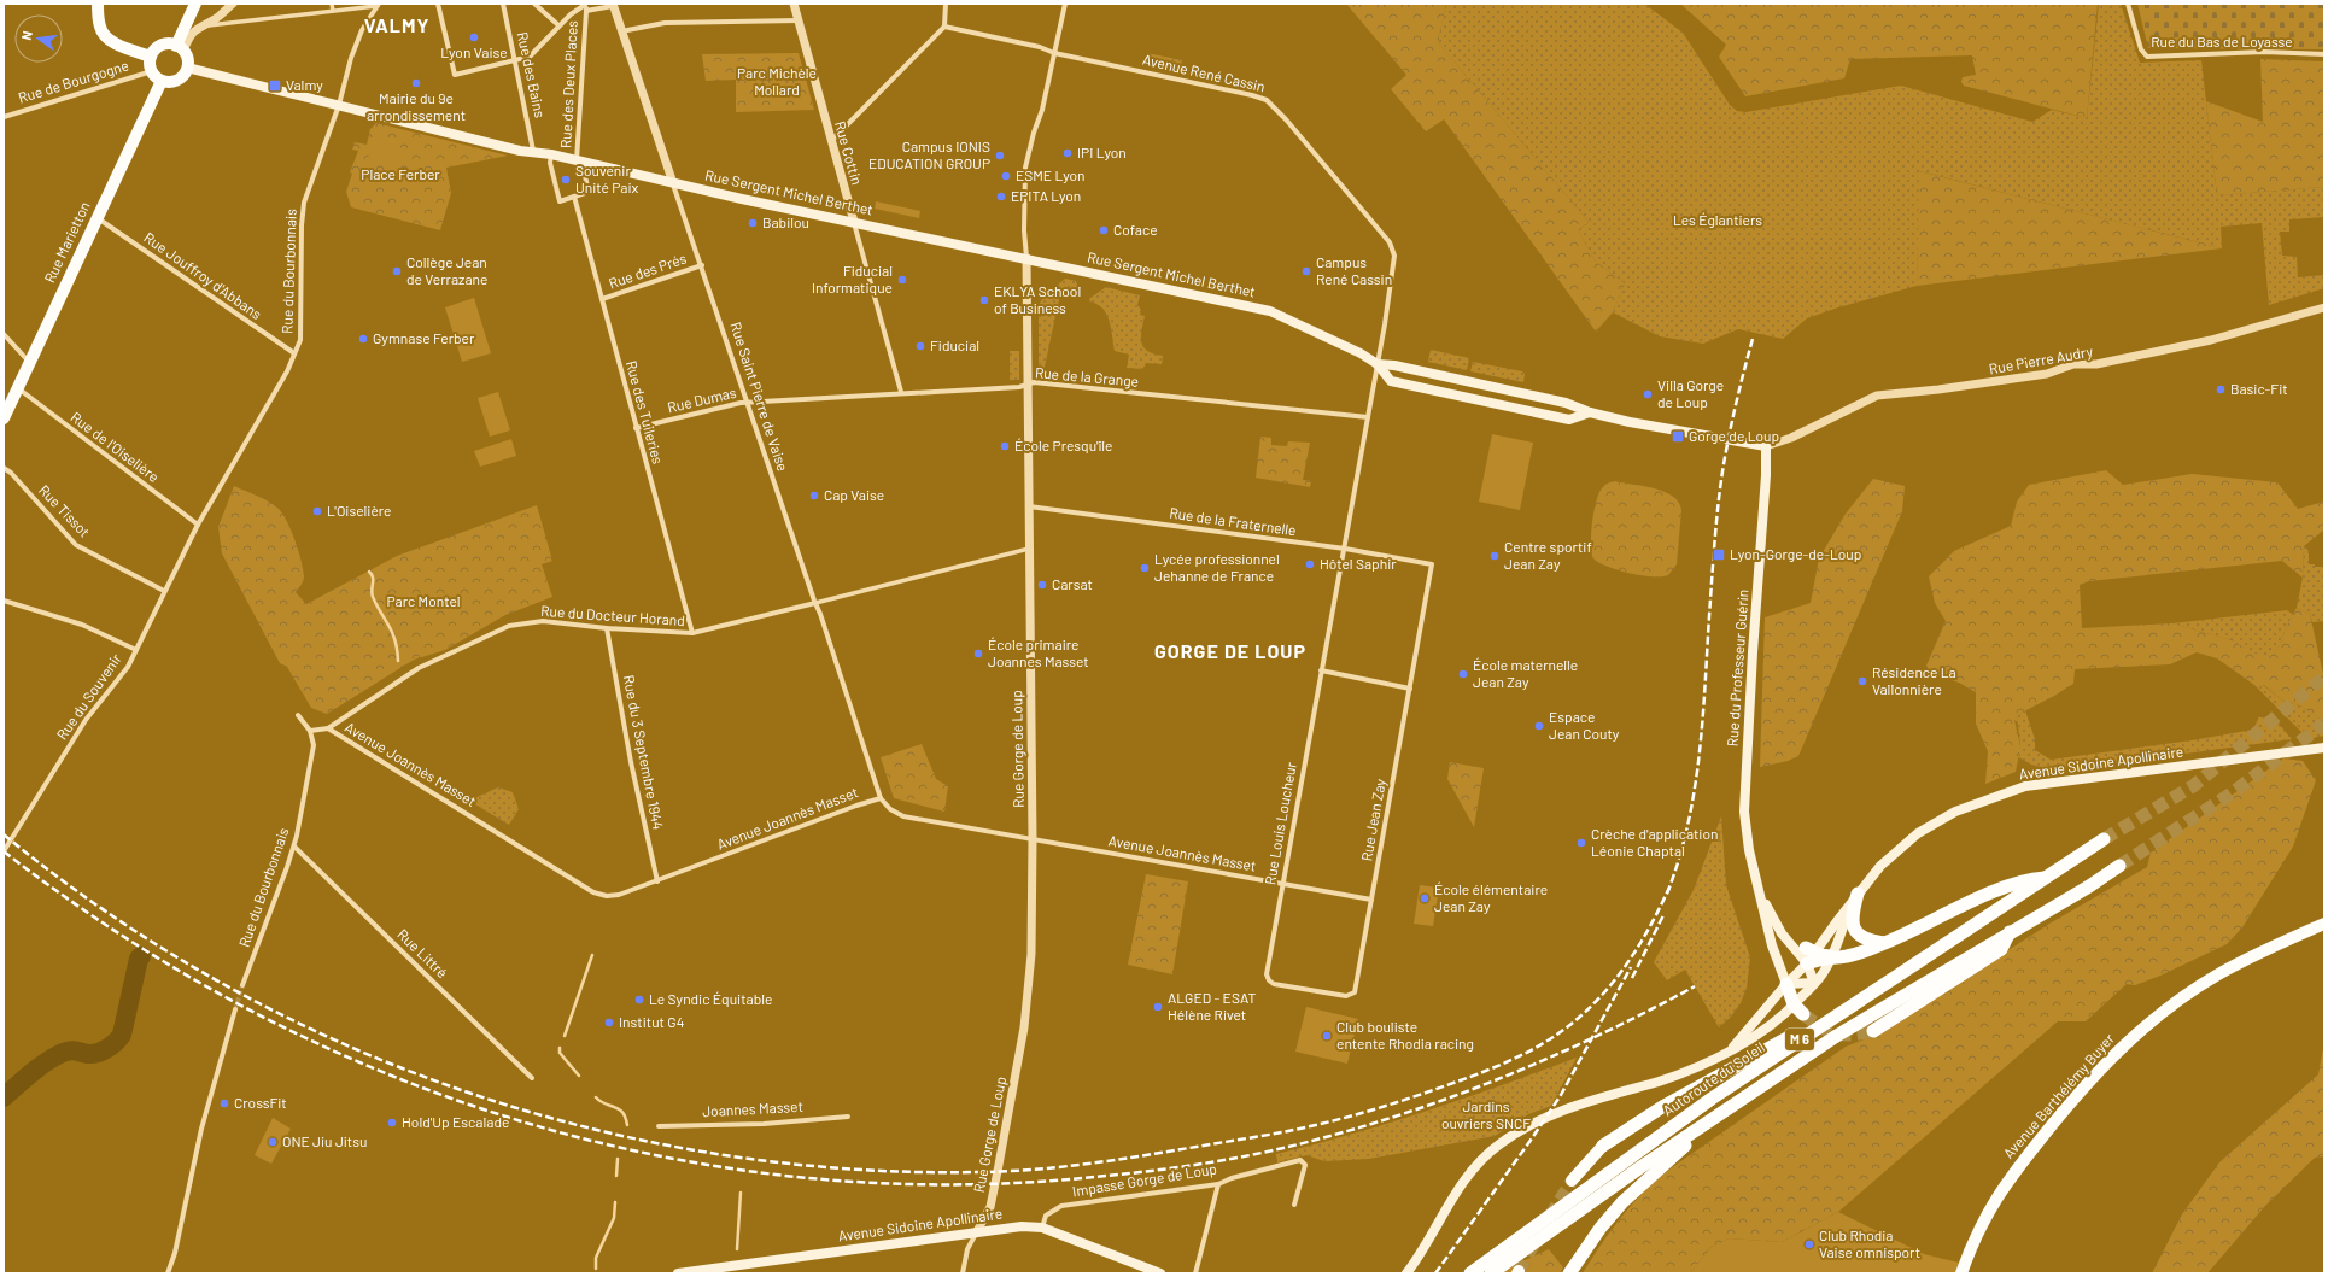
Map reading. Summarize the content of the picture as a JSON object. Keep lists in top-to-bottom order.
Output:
{
  "streets": {
    "highway": ["M 6", "Autoroute du Soleil"],
    "main road": [
      "Rue Sergent Michel Berthet",
      "Rue Marietton",
      "Rue du Professeur Guérin",
      "Avenue Sidoine Apollinaire",
      "Avenue Barthélémy Buyer"
    ],
    "street": [
      "Rue du Bas de Loyasse",
      "Avenue René Cassin",
      "Rue des Bains",
      "Rue de Bourgogne",
      "Rue des Deux Places",
      "Rue Cottin",
      "Rue du Bourbonnais",
      "Rue des Prés",
      "Rue Jouffroy d'Abbans",
      "Rue Pierre Audry",
      "Rue de la Grange",
      "Rue Saint Pierre de Vaise",
      "Rue Dumas",
      "Rue des Tuileries",
      "Rue de l'Oiselière",
      "Rue Tissot",
      "Rue de la Fraternelle",
      "Rue du Docteur Horand",
      "Rue du Souvenir",
      "Rue Gorge de Loup",
      "Rue du 3 Septembre 1944",
      "Avenue Joannès Masset",
      "Rue Jean Zay",
      "Rue Louis Loucheur",
      "Rue Littré",
      "Joannes Masset",
      "Impasse Gorge de Loup"
    ]
  },
  "crossings": [
    ["Avenue René Cassin", "Rue Sergent Michel Berthet"],
    ["Avenue René Cassin", "Rue Louis Loucheur"],
    ["Rue des Bains", "Rue Sergent Michel Berthet"],
    ["Rue de Bourgogne", "Rue Sergent Michel Berthet"],
    ["Rue de Bourgogne", "Rue Marietton"],
    ["Rue des Deux Places", "Rue Sergent Michel Berthet"],
    ["Rue Cottin", "Rue Sergent Michel Berthet"],
    ["Rue Cottin", "Rue de la Grange"],
    ["Rue Sergent Michel Berthet", "Rue Marietton"],
    ["Rue Sergent Michel Berthet", "Rue du Bourbonnais"],
    ["Rue Sergent Michel Berthet", "Rue Pierre Audry"],
    ["Rue Sergent Michel Berthet", "Rue Saint Pierre de Vaise"],
    ["Rue Sergent Michel Berthet", "Rue du Professeur Guérin"],
    ["Rue Sergent Michel Berthet", "Rue Gorge de Loup"],
    ["Rue Sergent Michel Berthet", "Rue Louis Loucheur"],
    ["Rue Marietton", "Rue Jouffroy d'Abbans"],
    ["Rue Marietton", "Rue de l'Oiselière"],
    ["Rue du Bourbonnais", "Rue Jouffroy d'Abbans"],
    ["Rue du Bourbonnais", "Rue de l'Oiselière"],
    ["Rue du Bourbonnais", "Rue du Souvenir"],
    ["Rue du Bourbonnais", "Avenue Joannès Masset"],
    ["Rue du Bourbonnais", "Rue Littré"],
    ["Rue des Prés", "Rue Saint Pierre de Vaise"],
    ["Rue des Prés", "Rue des Tuileries"],
    ["Rue Pierre Audry", "Rue du Professeur Guérin"],
    ["Rue de la Grange", "Rue Saint Pierre de Vaise"],
    ["Rue de la Grange", "Rue Dumas"],
    ["Rue de la Grange", "Rue Gorge de Loup"],
    ["Rue de la Grange", "Rue Louis Loucheur"],
    ["Rue Saint Pierre de Vaise", "Rue Dumas"],
    ["Rue Saint Pierre de Vaise", "Rue du Docteur Horand"],
    ["Rue Saint Pierre de Vaise", "Avenue Joannès Masset"],
    ["Rue Dumas", "Rue des Tuileries"],
    ["Rue des Tuileries", "Rue du Docteur Horand"],
    ["Rue de l'Oiselière", "Rue du Souvenir"],
    ["Rue Tissot", "Rue du Souvenir"],
    ["Rue de la Fraternelle", "Rue Gorge de Loup"],
    ["Rue de la Fraternelle", "Rue Jean Zay"],
    ["Rue de la Fraternelle", "Rue Louis Loucheur"],
    ["Rue du Docteur Horand", "Rue Gorge de Loup"],
    ["Rue du Docteur Horand", "Rue du 3 Septembre 1944"],
    ["Rue du Docteur Horand", "Avenue Joannès Masset"],
    ["Rue du Professeur Guérin", "Avenue Sidoine Apollinaire"],
    ["Rue Gorge de Loup", "Avenue Sidoine Apollinaire"],
    ["Rue Gorge de Loup", "Avenue Joannès Masset"],
    ["Rue du 3 Septembre 1944", "Avenue Joannès Masset"],
    ["Avenue Sidoine Apollinaire", "Impasse Gorge de Loup"],
    ["Avenue Joannès Masset", "Rue Jean Zay"],
    ["Avenue Joannès Masset", "Rue Louis Loucheur"],
    ["Rue Jean Zay", "Rue Louis Loucheur"]
  ],
  "districts": ["VALMY", "GORGE DE LOUP"],
  "parks": [
    "Parc Michèle Mollard",
    "Place Ferber",
    "Les Églantiers",
    "Parc Montel",
    "Jardins ouvriers SNCF"
  ],
  "places": {
    "other": [
      "Lyon Vaise",
      "Mairie du 9e arrondissement",
      "IPI Lyon",
      "Campus IONIS EDUCATION GROUP",
      "ESME Lyon",
      "Souvenir Unité Paix",
      "EPITA Lyon",
      "Babilou",
      "Coface",
      "Collège Jean de Verrazane",
      "Campus René Cassin",
      "Fiducial Informatique",
      "EKLYA School of Business",
      "Gymnase Ferber",
      "Fiducial",
      "Basic-Fit",
      "Villa Gorge de Loup",
      "École Presqu'île",
      "Cap Vaise",
      "L'Oiselière",
      "Centre sportif Jean Zay",
      "Hôtel Saphir",
      "Lycée professionnel Jehanne de France",
      "Carsat",
      "École primaire Joannes Masset",
      "École maternelle Jean Zay",
      "Résidence La Vallonnière",
      "Espace Jean Couty",
      "Crèche d'application Léonie Chaptal",
      "École élémentaire Jean Zay",
      "Le Syndic Équitable",
      "ALGED - ESAT Hélène Rivet",
      "Institut G4",
      "Club bouliste entente Rhodia racing",
      "CrossFit",
      "Hold'Up Escalade",
      "ONE Jiu Jitsu",
      "Club Rhodia Vaise omnisport"
    ],
    "transit": ["Valmy", "Gorge de Loup", "Lyon-Gorge-de-Loup"]
  },
  "north": "left"
}
